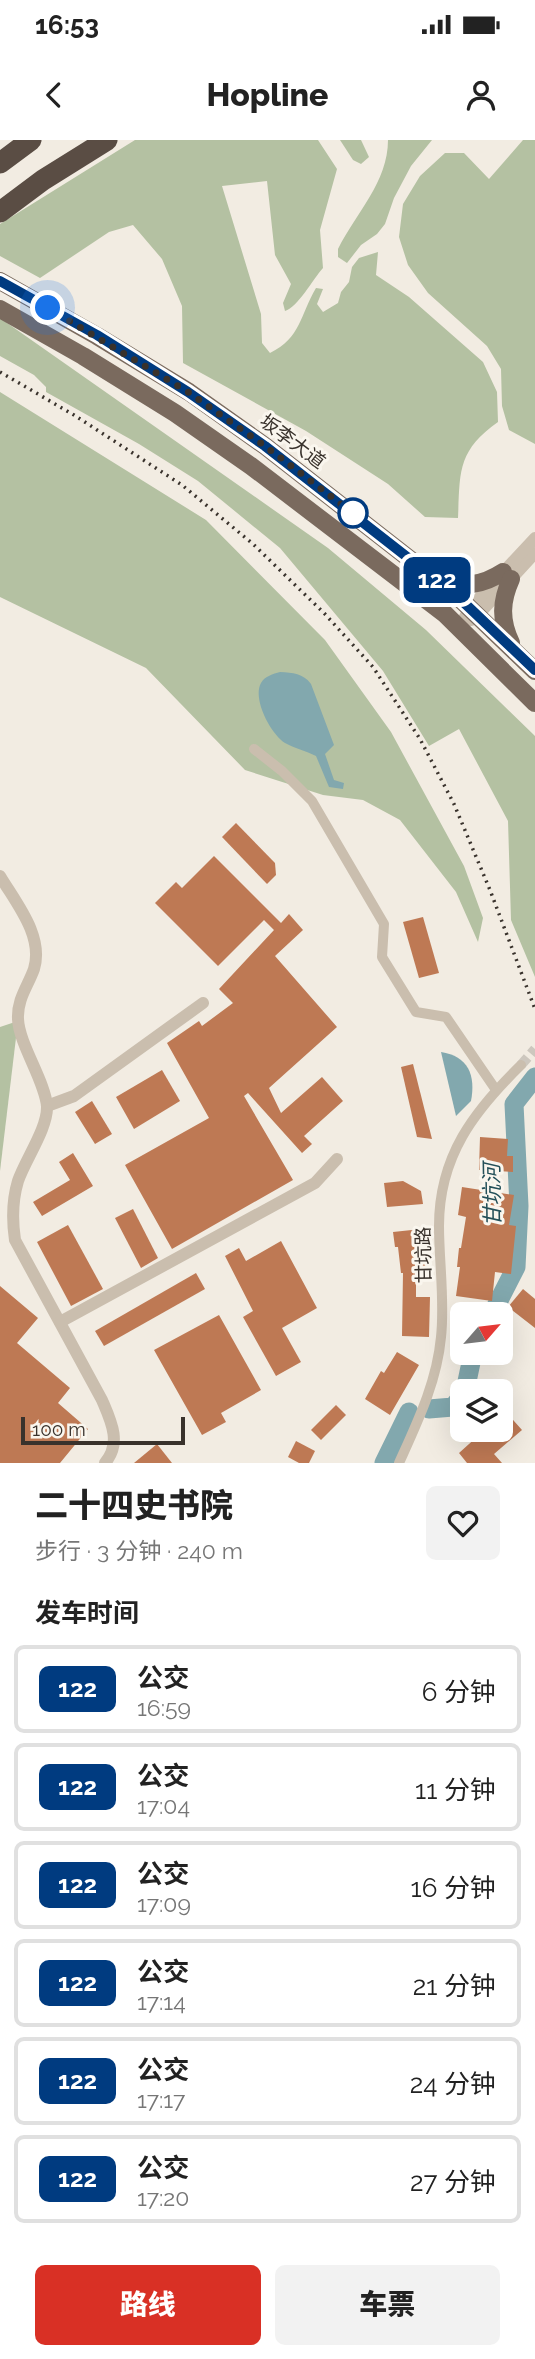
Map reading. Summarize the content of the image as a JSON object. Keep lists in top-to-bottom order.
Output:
{
  "streets": {
    "main road": ["坂李大道"],
    "street": ["甘坑路"]
  },
  "water": ["甘坑河"],
  "lines": ["bus line 122"],
  "scale_bar": "100 m",
  "north": "top right",
  "page": {
    "status": "16:53",
    "header": "Hopline",
    "on_map": "122",
    "scale": "100 m",
    "heading": [
      ["二十四史书院", "步行 · 3 分钟 · 240 m"],
      "发车时间"
    ],
    "list": [
      {
        "mark": "122",
        "name": "公交",
        "note": "16:59",
        "value": "6 分钟"
      },
      {
        "mark": "122",
        "name": "公交",
        "note": "17:04",
        "value": "11 分钟"
      },
      {
        "mark": "122",
        "name": "公交",
        "note": "17:09",
        "value": "16 分钟"
      },
      {
        "mark": "122",
        "name": "公交",
        "note": "17:14",
        "value": "21 分钟"
      },
      {
        "mark": "122",
        "name": "公交",
        "note": "17:17",
        "value": "24 分钟"
      },
      {
        "mark": "122",
        "name": "公交",
        "note": "17:20",
        "value": "27 分钟"
      }
    ],
    "buttons": ["路线", "车票"]
  }
}
